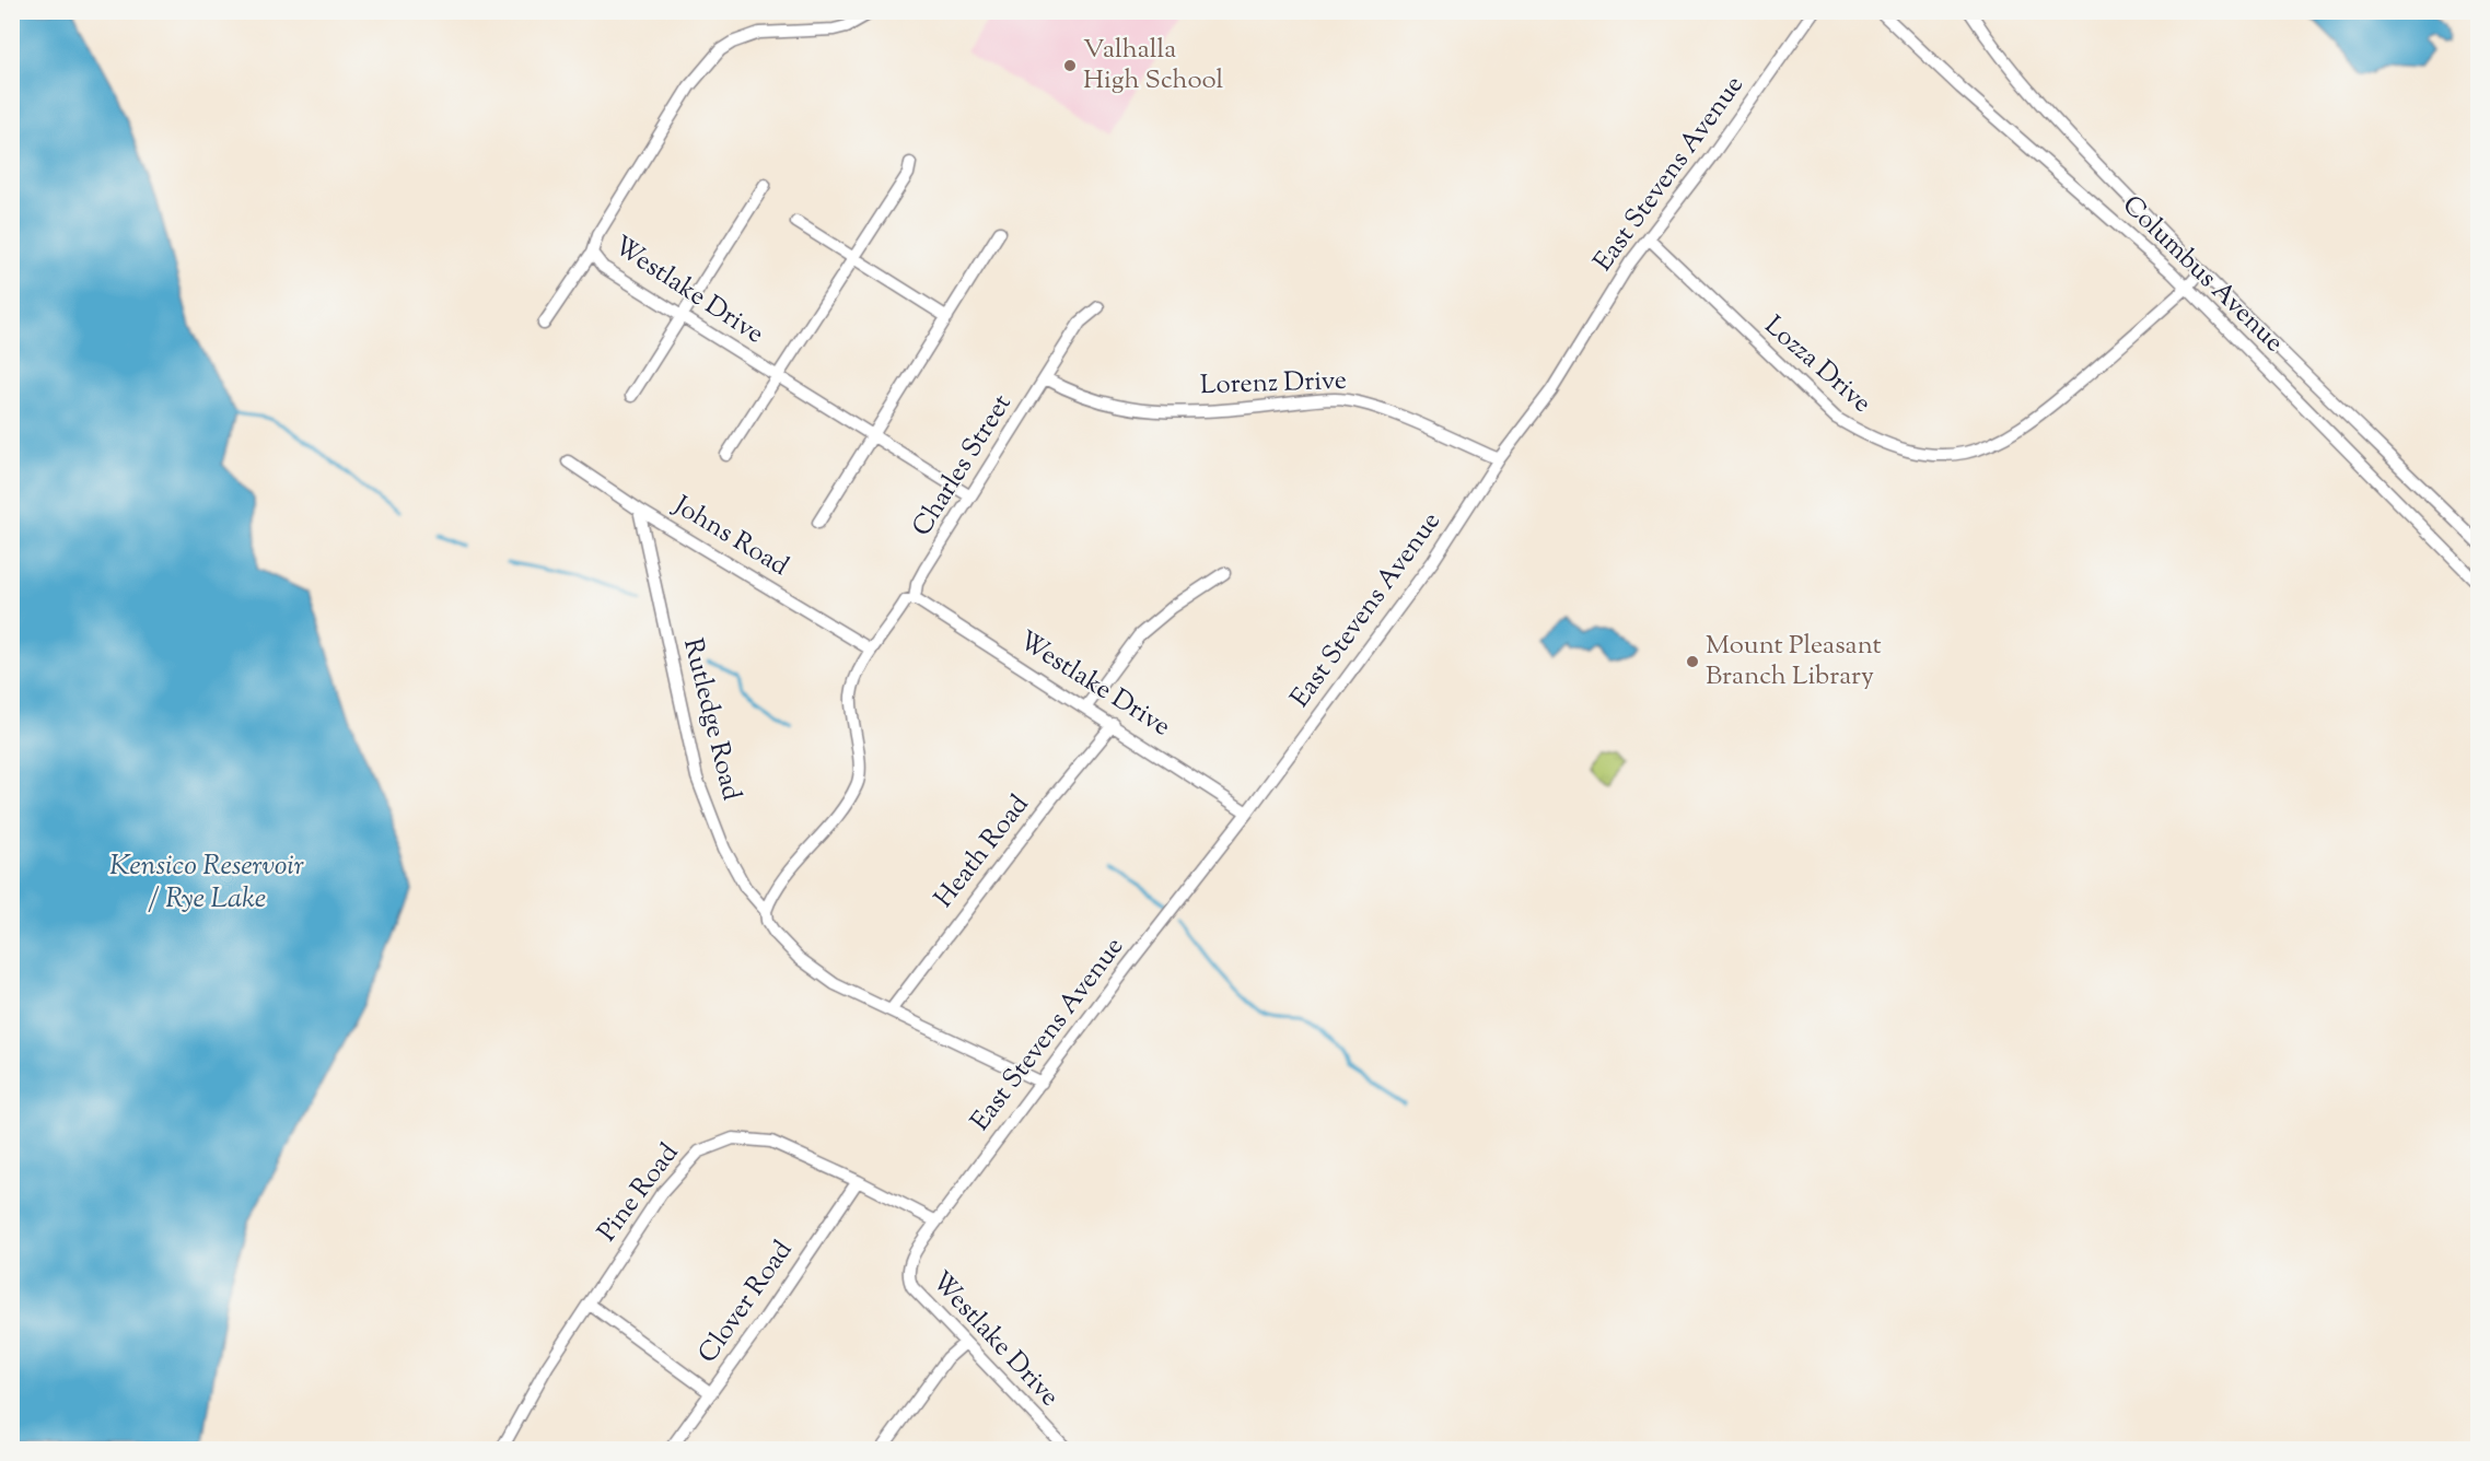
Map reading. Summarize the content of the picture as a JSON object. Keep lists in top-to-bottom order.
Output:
{
  "streets": {
    "street": [
      "East Stevens Avenue",
      "Columbus Avenue",
      "Westlake Drive",
      "Lozza Drive",
      "Lorenz Drive",
      "Charles Street",
      "Johns Road",
      "Rutledge Road",
      "Heath Road",
      "Pine Road",
      "Clover Road"
    ]
  },
  "crossings": [
    ["East Stevens Avenue", "Westlake Drive"],
    ["East Stevens Avenue", "Lozza Drive"],
    ["East Stevens Avenue", "Lorenz Drive"],
    ["East Stevens Avenue", "Rutledge Road"],
    ["East Stevens Avenue", "Pine Road"],
    ["Columbus Avenue", "Lozza Drive"],
    ["Westlake Drive", "Charles Street"],
    ["Westlake Drive", "Heath Road"],
    ["Westlake Drive", "Pine Road"],
    ["Lorenz Drive", "Charles Street"],
    ["Charles Street", "Johns Road"],
    ["Charles Street", "Rutledge Road"],
    ["Johns Road", "Rutledge Road"],
    ["Rutledge Road", "Heath Road"],
    ["Pine Road", "Clover Road"]
  ],
  "water": ["Kensico Reservoir / Rye Lake"],
  "places": ["Valhalla High School", "Mount Pleasant Branch Library"]
}
